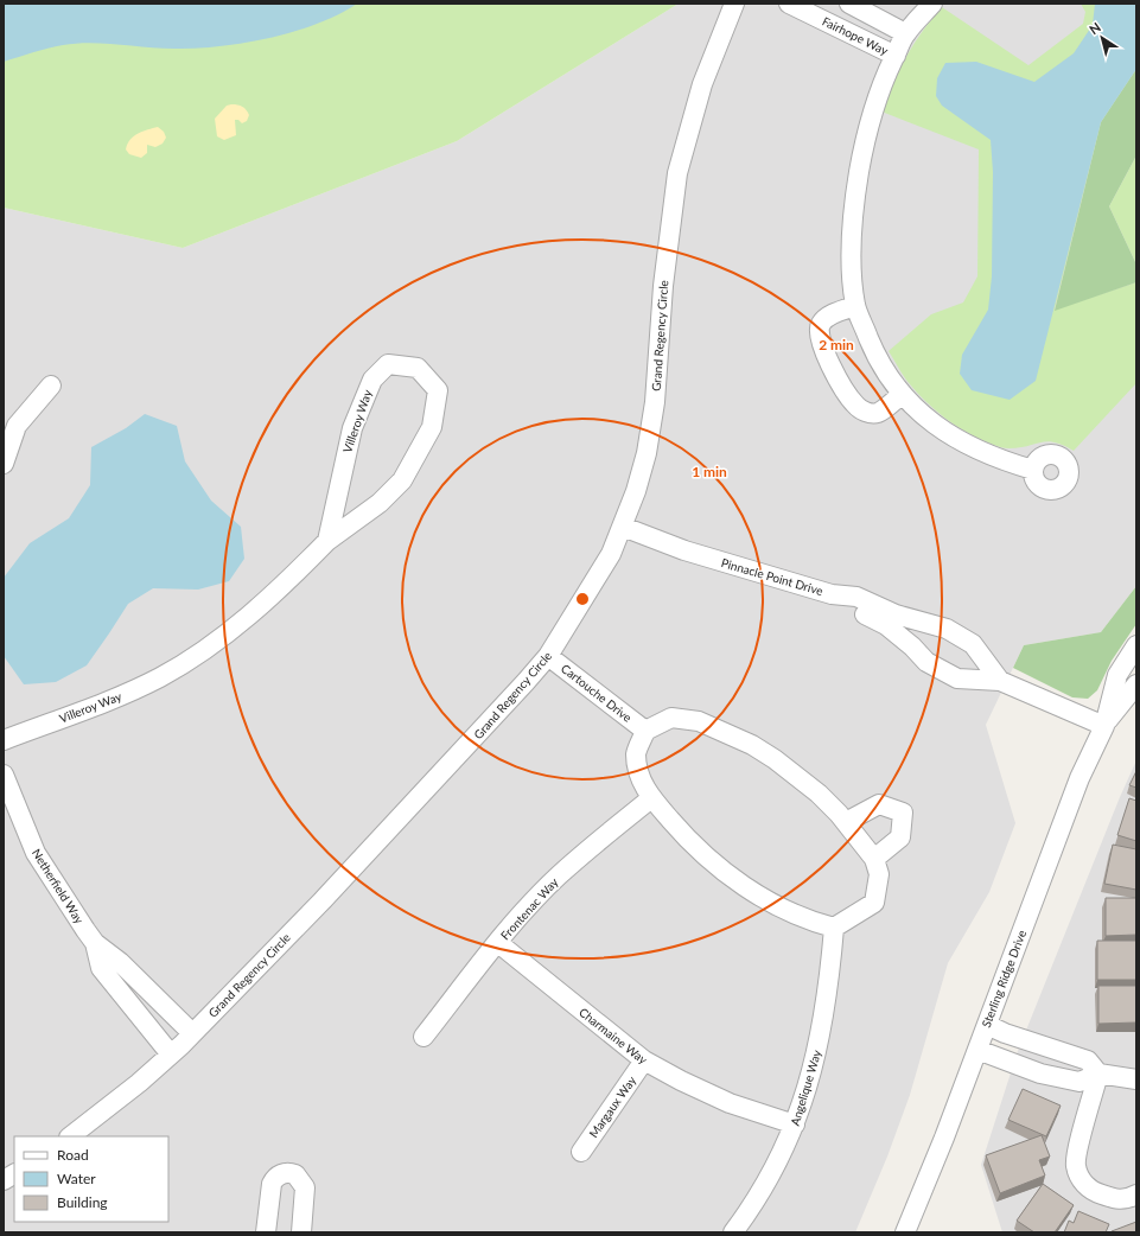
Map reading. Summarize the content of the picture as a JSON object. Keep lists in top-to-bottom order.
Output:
{
  "streets": {
    "street": [
      "Fairhope Way",
      "Grand Regency Circle",
      "Villeroy Way",
      "Pinnacle Point Drive",
      "Cartouche Drive",
      "Netherfield Way",
      "Frontenac Way",
      "Sterling Ridge Drive",
      "Charmaine Way",
      "Angelique Way",
      "Margaux Way"
    ]
  },
  "crossings": [
    ["Grand Regency Circle", "Pinnacle Point Drive"],
    ["Grand Regency Circle", "Cartouche Drive"],
    ["Grand Regency Circle", "Netherfield Way"],
    ["Frontenac Way", "Charmaine Way"],
    ["Charmaine Way", "Angelique Way"],
    ["Charmaine Way", "Margaux Way"]
  ],
  "legend": ["Road", "Water", "Building"],
  "north": "top left",
  "rings": ["2 min", "1 min"]
}
